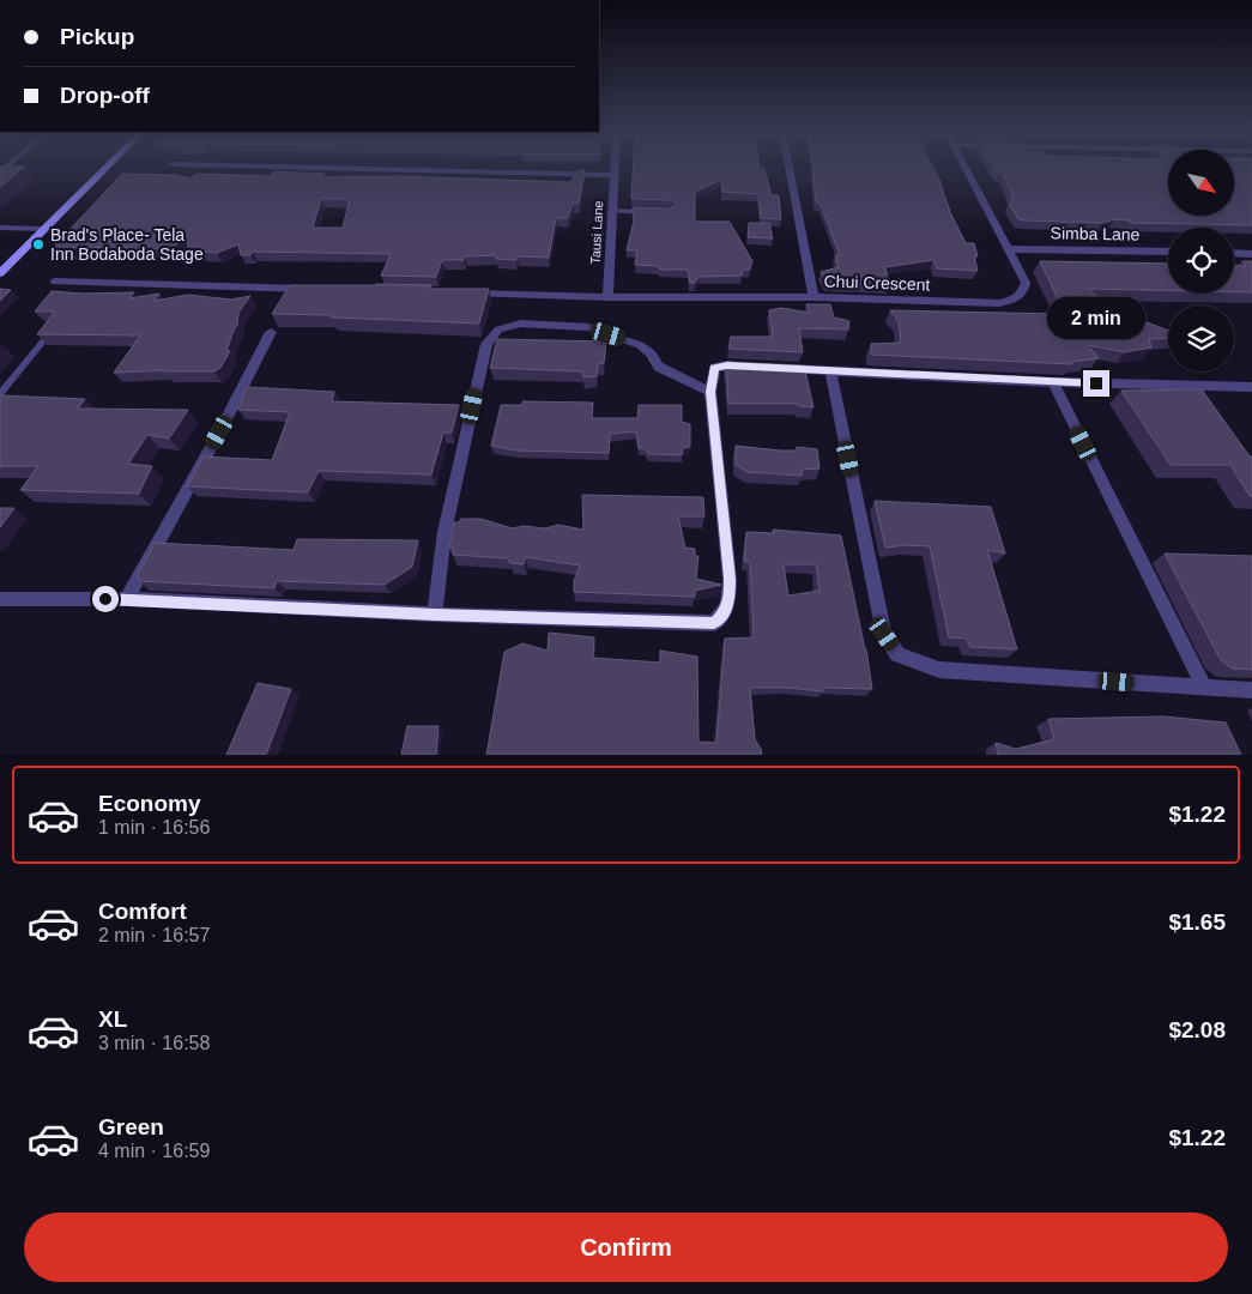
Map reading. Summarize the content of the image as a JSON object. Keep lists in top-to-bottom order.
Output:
{
  "streets": {
    "street": ["Tausi Lane", "Simba Lane", "Chui Crescent"]
  },
  "crossings": [
    ["Simba Lane", "Chui Crescent"]
  ],
  "places": ["Brad's Place- Tela Inn Bodaboda Stage"],
  "north": "bottom right",
  "page": {
    "banner": ["Pickup", "Drop-off"],
    "bubble": "2 min",
    "list": [
      {
        "name": "Economy",
        "note": "1 min · 16:56",
        "value": "$1.22"
      },
      {
        "name": "Comfort",
        "note": "2 min · 16:57",
        "value": "$1.65"
      },
      {
        "name": "XL",
        "note": "3 min · 16:58",
        "value": "$2.08"
      },
      {
        "name": "Green",
        "note": "4 min · 16:59",
        "value": "$1.22"
      }
    ],
    "buttons": "Confirm"
  }
}
